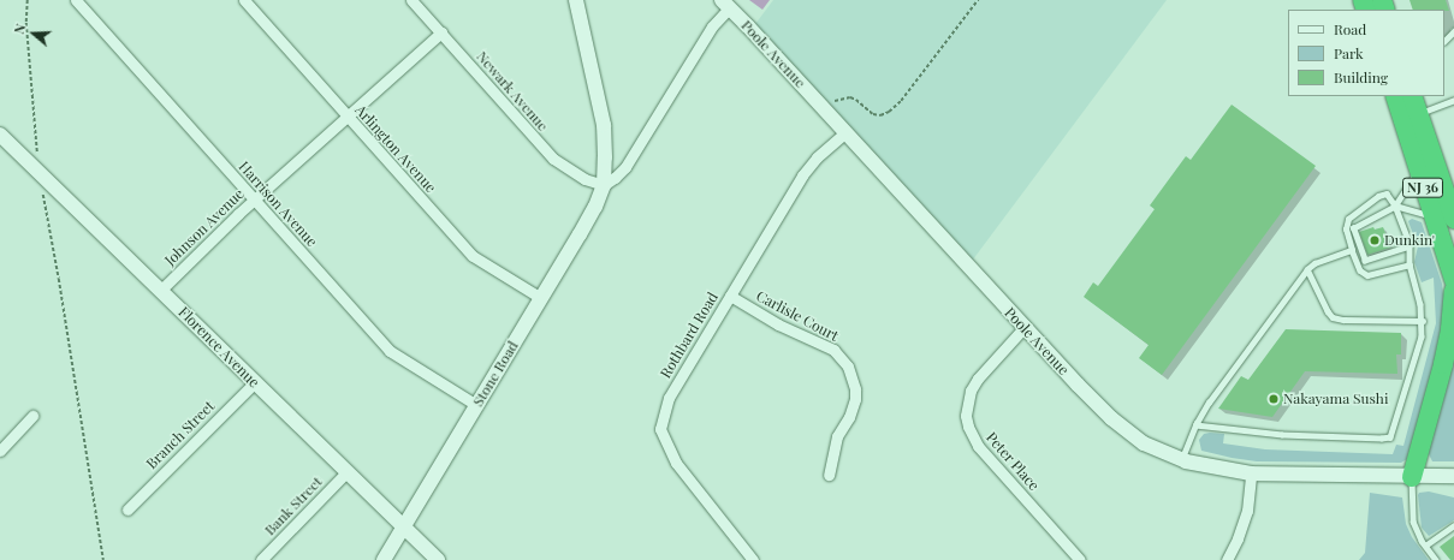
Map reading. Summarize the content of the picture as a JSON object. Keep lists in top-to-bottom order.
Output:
{
  "streets": {
    "highway": ["NJ 36"],
    "street": [
      "Poole Avenue",
      "Newark Avenue",
      "Arlington Avenue",
      "Harrison Avenue",
      "Johnson Avenue",
      "Carlisle Court",
      "Rothbard Road",
      "Florence Avenue",
      "Stone Road",
      "Branch Street",
      "Peter Place",
      "Bank Street"
    ]
  },
  "crossings": [
    ["Poole Avenue", "Rothbard Road"],
    ["Poole Avenue", "Stone Road"],
    ["Poole Avenue", "Peter Place"],
    ["Newark Avenue", "Johnson Avenue"],
    ["Newark Avenue", "Stone Road"],
    ["Arlington Avenue", "Johnson Avenue"],
    ["Arlington Avenue", "Stone Road"],
    ["Harrison Avenue", "Johnson Avenue"],
    ["Harrison Avenue", "Stone Road"],
    ["Johnson Avenue", "Florence Avenue"],
    ["Carlisle Court", "Rothbard Road"],
    ["Florence Avenue", "Stone Road"],
    ["Florence Avenue", "Branch Street"],
    ["Florence Avenue", "Bank Street"]
  ],
  "places": ["Dunkin'", "Nakayama Sushi"],
  "legend": ["Road", "Park", "Building"],
  "north": "left"
}
